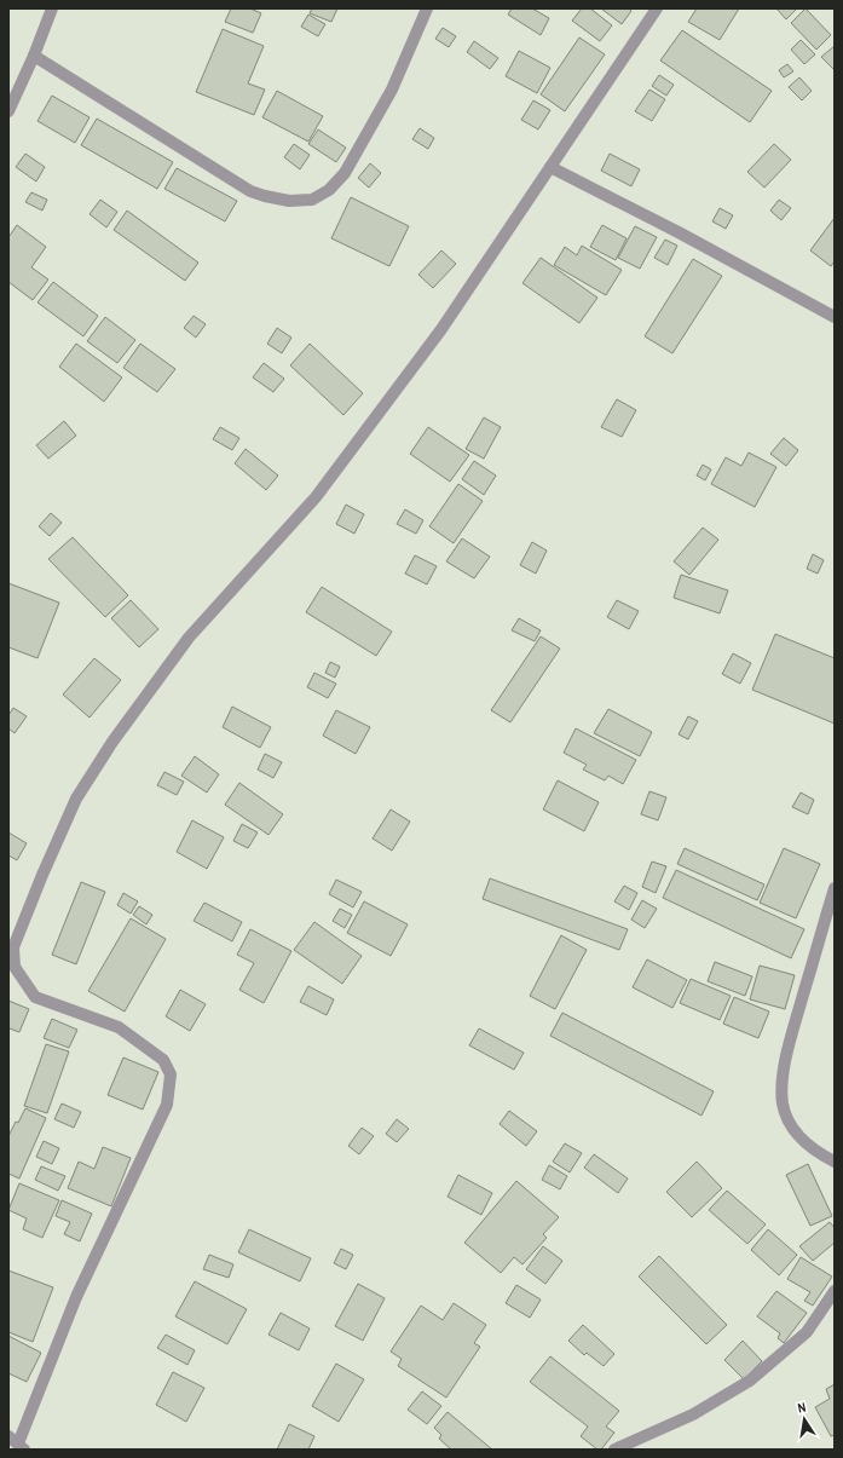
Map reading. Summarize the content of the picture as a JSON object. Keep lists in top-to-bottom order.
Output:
{
  "north": "top"
}
